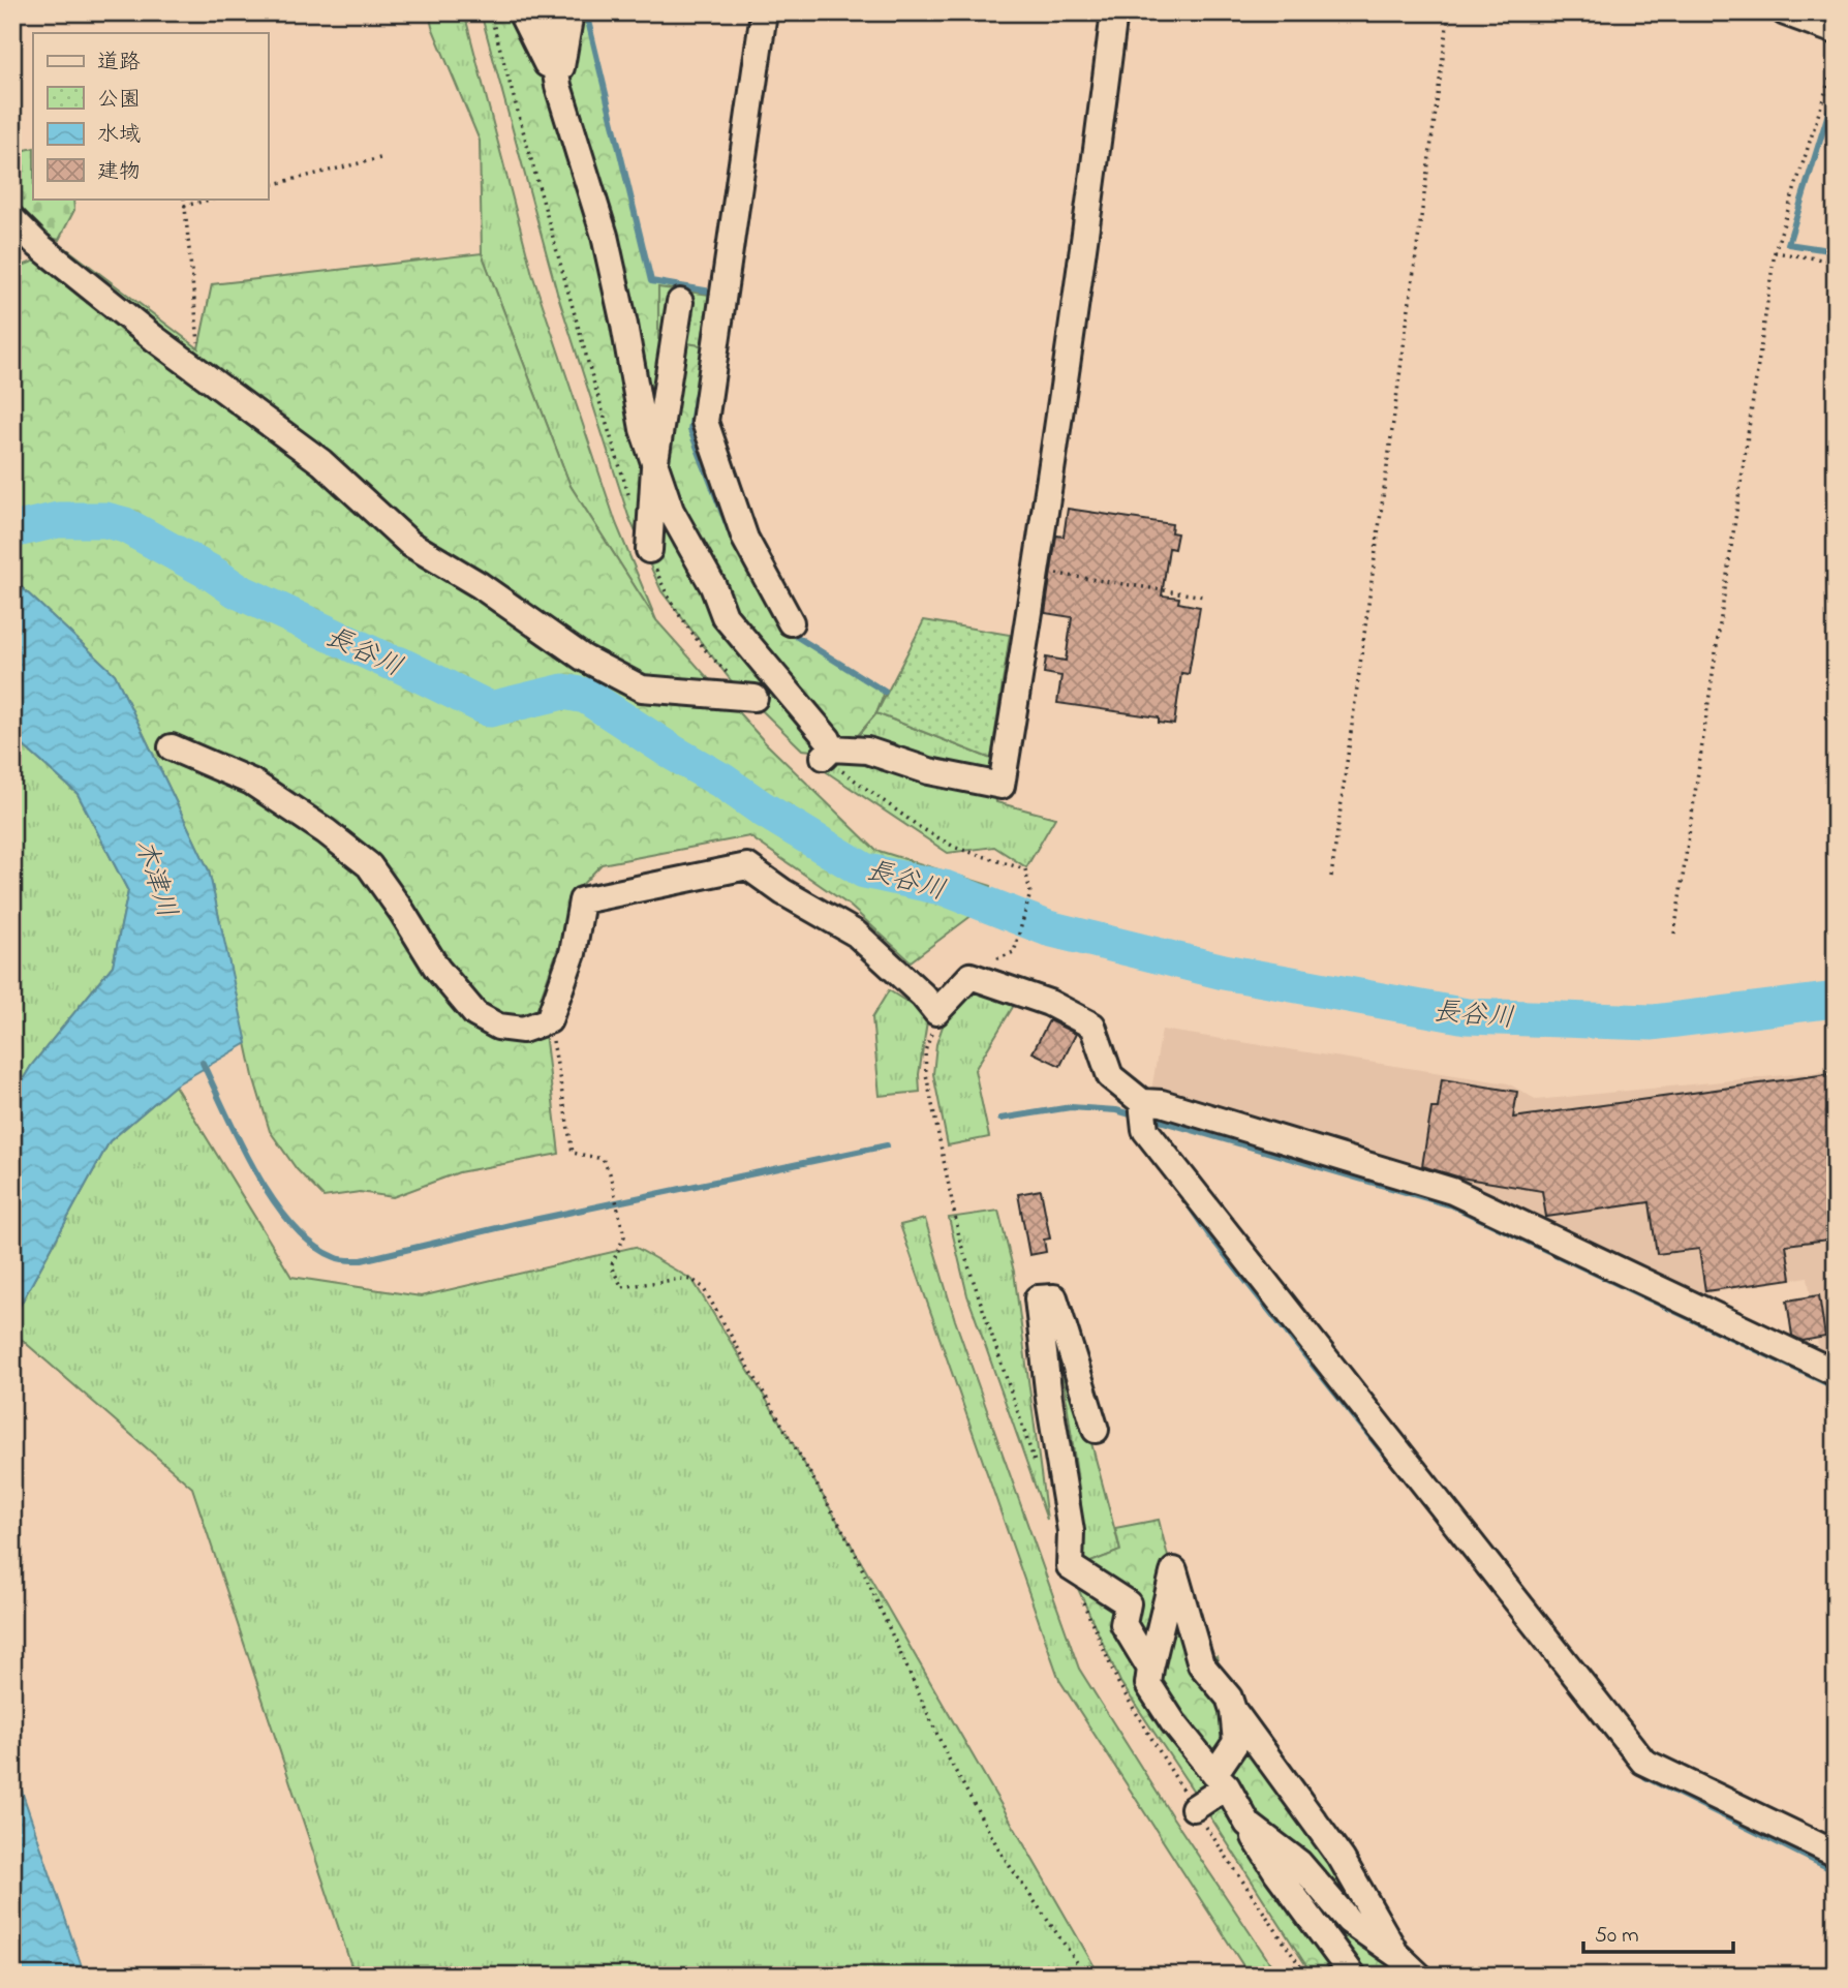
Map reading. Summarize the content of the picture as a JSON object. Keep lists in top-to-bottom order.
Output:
{
  "water": ["長谷川", "木津川"],
  "legend": [
    "道路",
    "公園",
    "水域",
    "建物"
  ],
  "scale_bar": "50 m"
}
